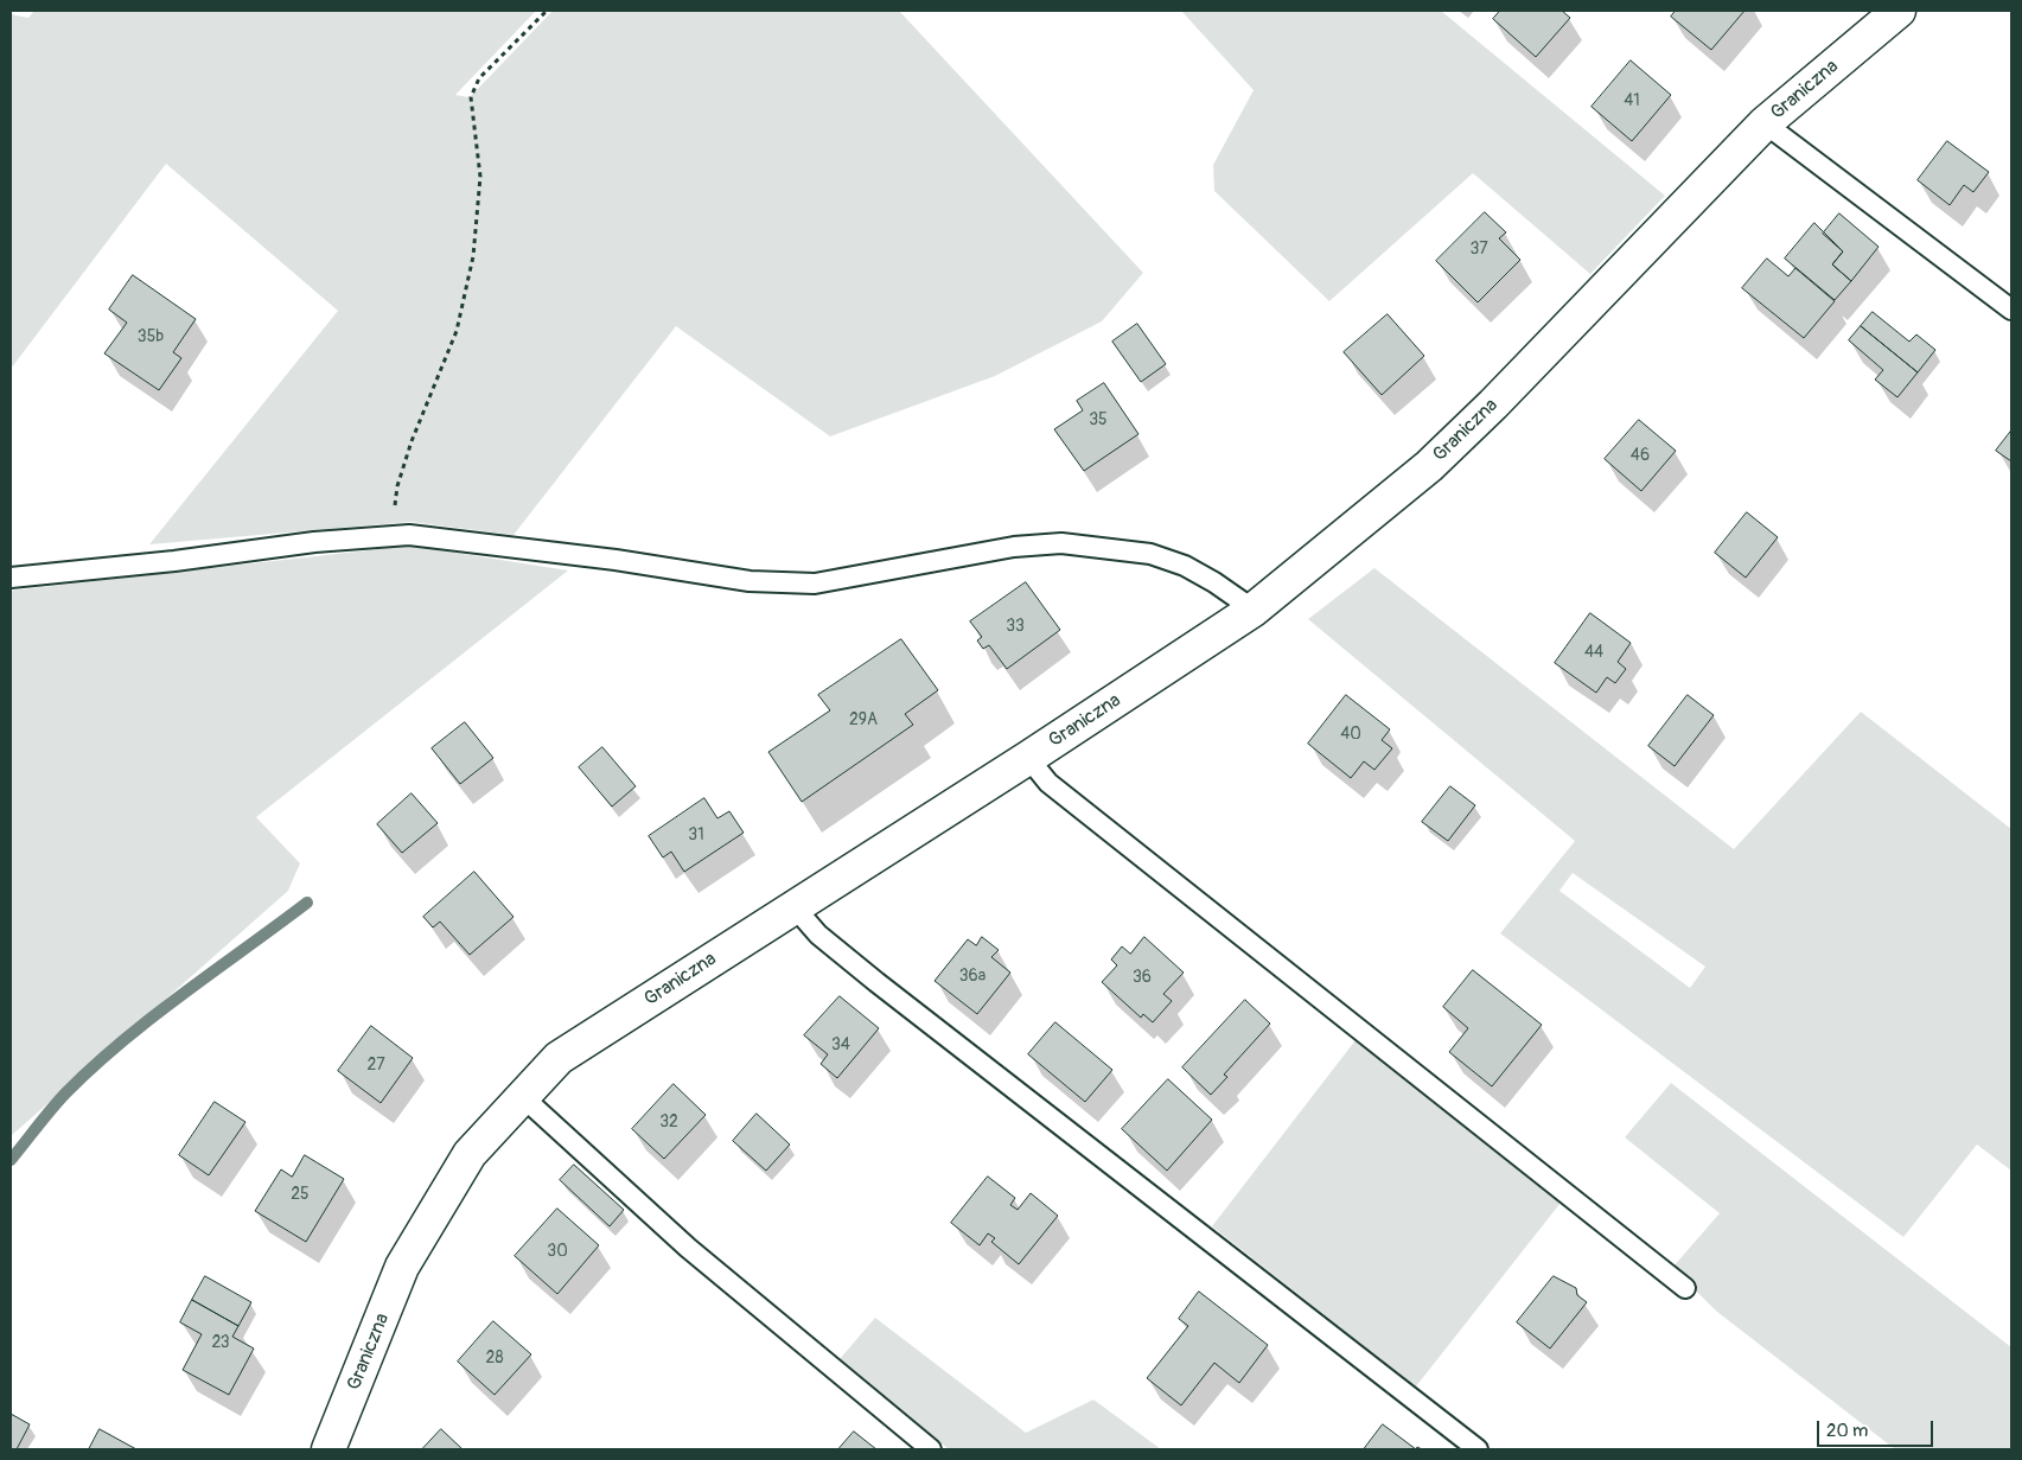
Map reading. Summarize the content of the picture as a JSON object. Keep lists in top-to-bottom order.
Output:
{
  "streets": {
    "street": ["Graniczna"]
  },
  "house_numbers": [
    "41",
    "37",
    "35b",
    "35",
    "46",
    "33",
    "44",
    "29A",
    "40",
    "31",
    "36a",
    "36",
    "34",
    "27",
    "32",
    "25",
    "30",
    "23",
    "28"
  ],
  "scale_bar": "20 m"
}
